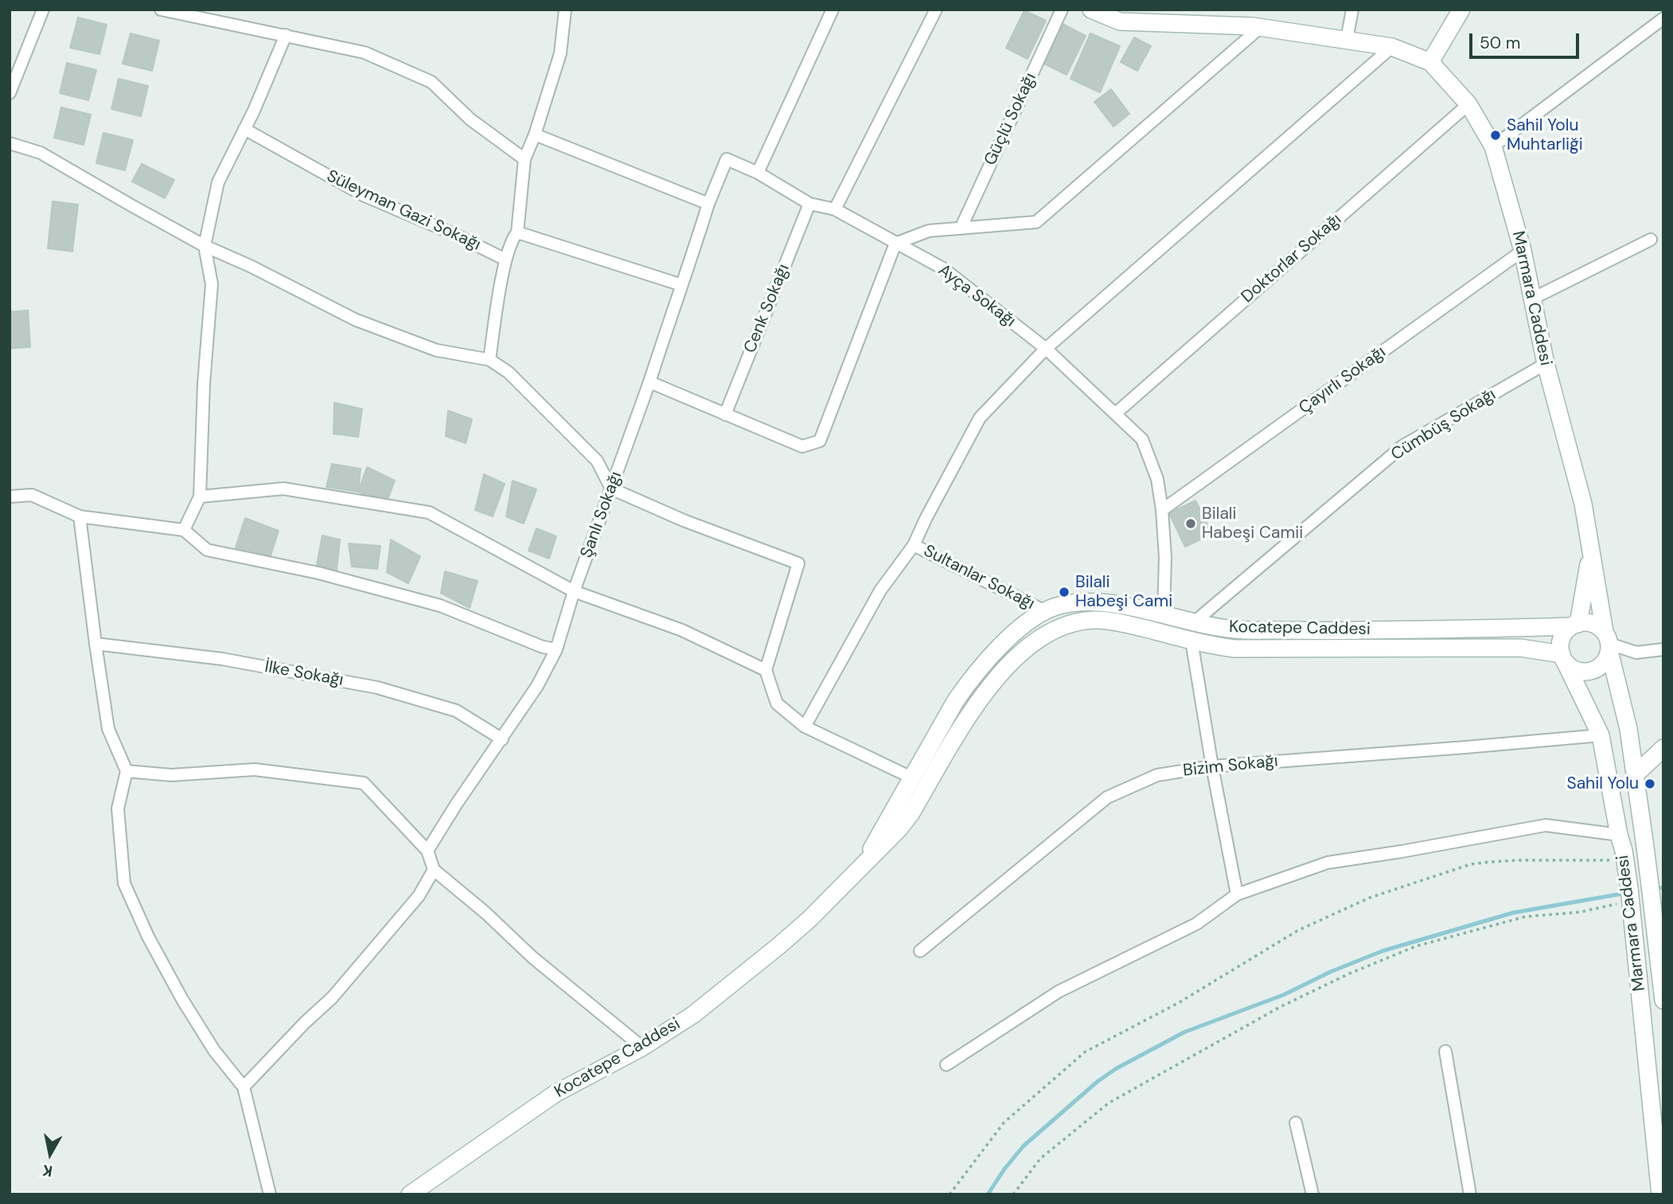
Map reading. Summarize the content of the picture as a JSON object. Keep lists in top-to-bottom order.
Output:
{
  "streets": {
    "main road": ["Marmara Caddesi", "Kocatepe Caddesi"],
    "street": [
      "Güçlü Sokağı",
      "Süleyman Gazi Sokağı",
      "Doktorlar Sokağı",
      "Ayça Sokağı",
      "Cenk Sokağı",
      "Çayırlı Sokağı",
      "Cümbüş Sokağı",
      "Şanlı Sokağı",
      "Sultanlar Sokağı",
      "İlke Sokağı",
      "Bizim Sokağı"
    ]
  },
  "crossings": [
    ["Doktorlar Sokağı", "Ayça Sokağı"],
    ["Doktorlar Sokağı", "Marmara Caddesi"],
    ["Ayça Sokağı", "Cenk Sokağı"],
    ["Ayça Sokağı", "Çayırlı Sokağı"],
    ["Ayça Sokağı", "Şanlı Sokağı"],
    ["Ayça Sokağı", "Kocatepe Caddesi"],
    ["Marmara Caddesi", "Çayırlı Sokağı"],
    ["Marmara Caddesi", "Cümbüş Sokağı"],
    ["Marmara Caddesi", "Kocatepe Caddesi"],
    ["Marmara Caddesi", "Bizim Sokağı"],
    ["Cümbüş Sokağı", "Kocatepe Caddesi"],
    ["Şanlı Sokağı", "İlke Sokağı"],
    ["Sultanlar Sokağı", "Kocatepe Caddesi"]
  ],
  "places": [
    "Sahil Yolu Muhtarliği",
    "Bilali Habeşi Camii",
    "Bilali Habeşi Cami",
    "Sahil Yolu"
  ],
  "scale_bar": "50 m",
  "north": "bottom"
}
